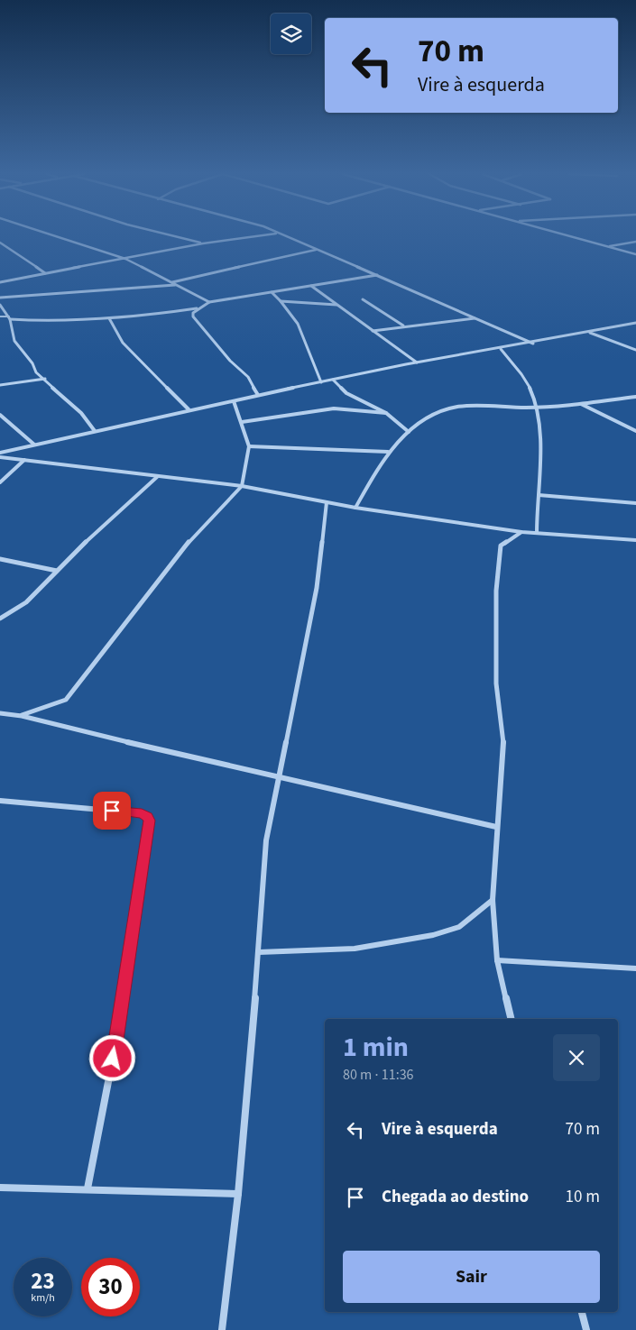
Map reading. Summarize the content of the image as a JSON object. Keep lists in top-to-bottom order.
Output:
{
  "page": {
    "turn": ["70 m", "Vire à esquerda"],
    "heading": ["1 min", "80 m · 11:36"],
    "list": [
      {
        "name": "Vire à esquerda",
        "value": "70 m"
      },
      {
        "name": "Chegada ao destino",
        "value": "10 m"
      }
    ],
    "buttons": "Sair",
    "speed": "23 km/h",
    "limit": "30"
  }
}
